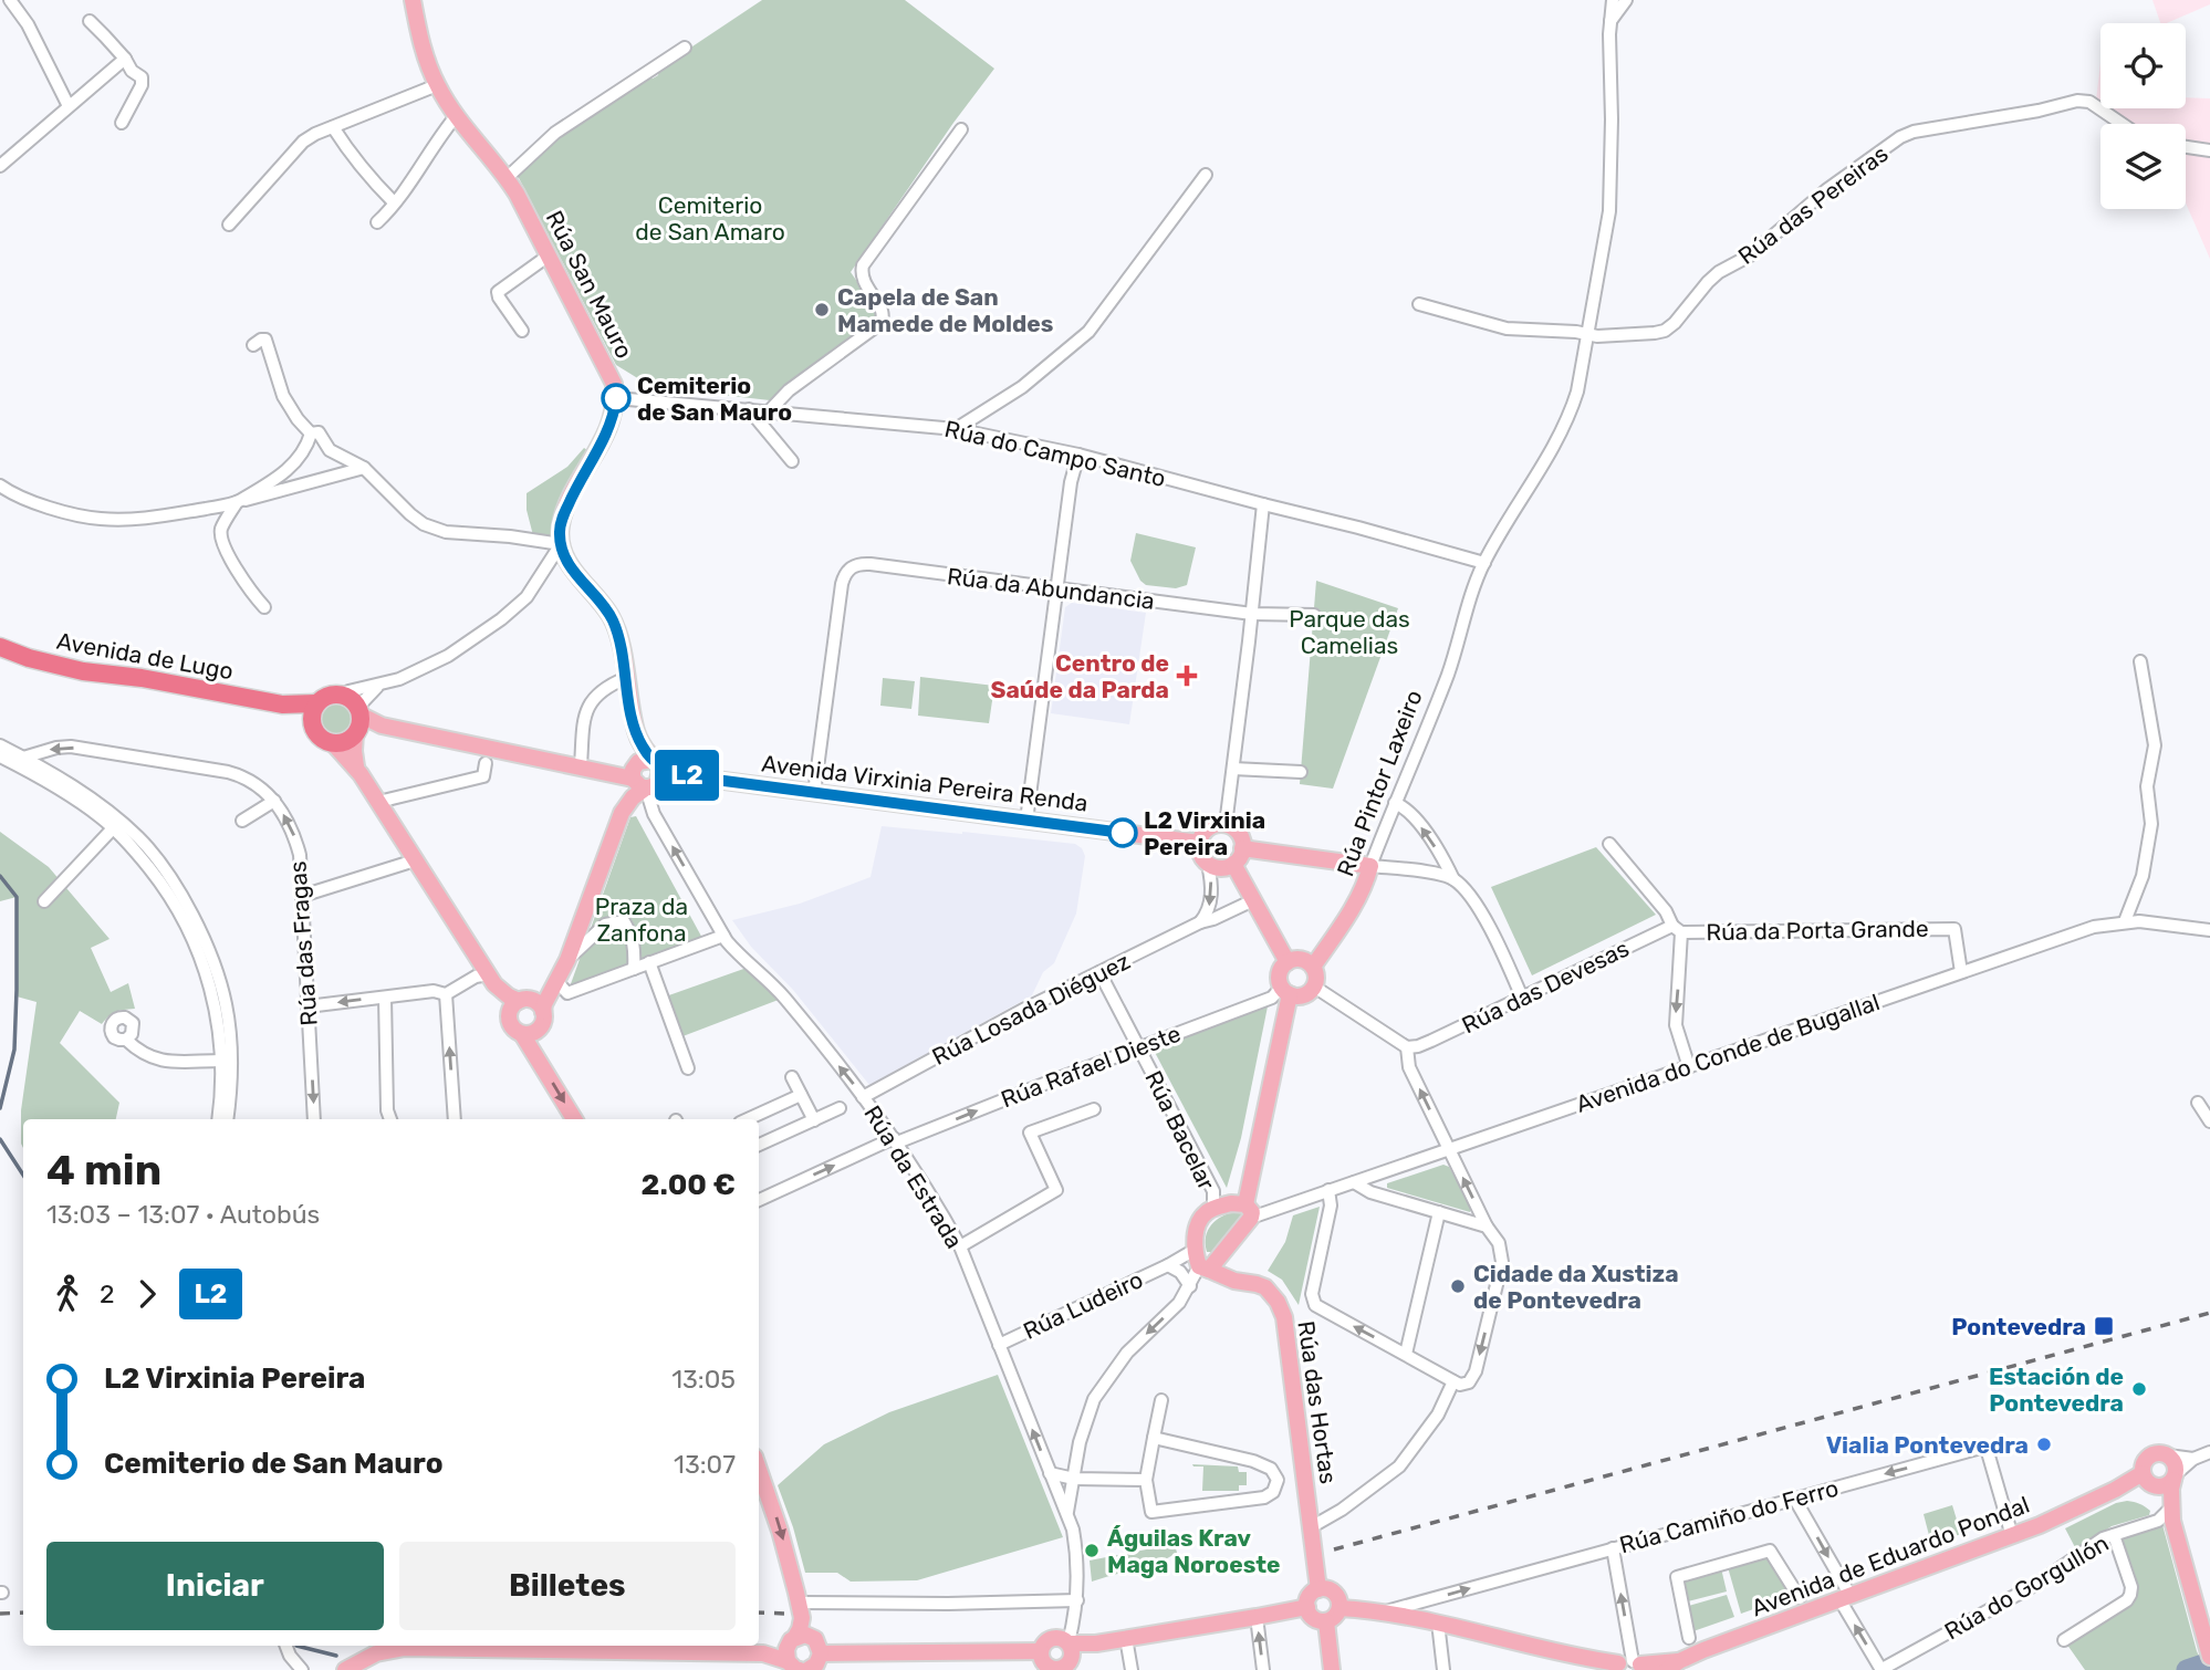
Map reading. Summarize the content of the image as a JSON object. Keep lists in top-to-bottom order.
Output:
{
  "streets": {
    "highway": ["Avenida de Lugo"],
    "main road": [
      "Rúa San Mauro",
      "Avenida Virxinia Pereira Renda",
      "Rúa Pintor Laxeiro",
      "Rúa das Hortas",
      "Avenida de Eduardo Pondal"
    ],
    "street": [
      "Rúa das Pereiras",
      "Rúa do Campo Santo",
      "Rúa da Abundancia",
      "Rúa da Porta Grande",
      "Rúa das Fragas",
      "Rúa das Devesas",
      "Rúa Losada Diéguez",
      "Avenida do Conde de Bugallal",
      "Rúa Rafael Dieste",
      "Rúa Bacelar",
      "Rúa da Estrada",
      "Rúa Ludeiro",
      "Rúa Camiño do Ferro",
      "Rúa do Gorgullón"
    ]
  },
  "crossings": [
    ["Rúa das Pereiras", "Rúa Pintor Laxeiro"],
    ["Rúa San Mauro", "Rúa do Campo Santo"],
    ["Rúa do Campo Santo", "Rúa Pintor Laxeiro"],
    ["Rúa da Abundancia", "Avenida Virxinia Pereira Renda"],
    ["Avenida de Lugo", "Avenida Virxinia Pereira Renda"],
    ["Avenida Virxinia Pereira Renda", "Rúa da Estrada"],
    ["Rúa Pintor Laxeiro", "Rúa Rafael Dieste"],
    ["Rúa da Porta Grande", "Rúa das Devesas"],
    ["Rúa da Porta Grande", "Avenida do Conde de Bugallal"],
    ["Rúa Losada Diéguez", "Rúa Bacelar"],
    ["Rúa Losada Diéguez", "Rúa da Estrada"],
    ["Rúa Rafael Dieste", "Rúa Bacelar"],
    ["Rúa Rafael Dieste", "Rúa da Estrada"],
    ["Rúa da Estrada", "Rúa Ludeiro"],
    ["Rúa Ludeiro", "Rúa das Hortas"],
    ["Rúa Camiño do Ferro", "Avenida de Eduardo Pondal"]
  ],
  "one_way": ["Rúa da Estrada"],
  "parks": ["Cemiterio de San Amaro", "Parque das Camelias", "Praza da Zanfona"],
  "places": {
    "other": [
      "Capela de San Mamede de Moldes",
      "Cemiterio de San Mauro",
      "L2 Virxinia Pereira",
      "Cidade da Xustiza de Pontevedra",
      "Estación de Pontevedra",
      "Vialia Pontevedra",
      "Águilas Krav Maga Noroeste"
    ],
    "health": ["Centro de Saúde da Parda"],
    "transit": ["Pontevedra"]
  },
  "lines": ["bus line L2"],
  "page": {
    "on_map": "L2",
    "heading": ["4 min", "13:03 – 13:07 · Autobús", "2.00 €"],
    "legs": ["2", "L2"],
    "list": [
      {
        "name": "L2 Virxinia Pereira",
        "value": "13:05"
      },
      {
        "name": "Cemiterio de San Mauro",
        "value": "13:07"
      }
    ],
    "buttons": ["Iniciar", "Billetes"]
  }
}
